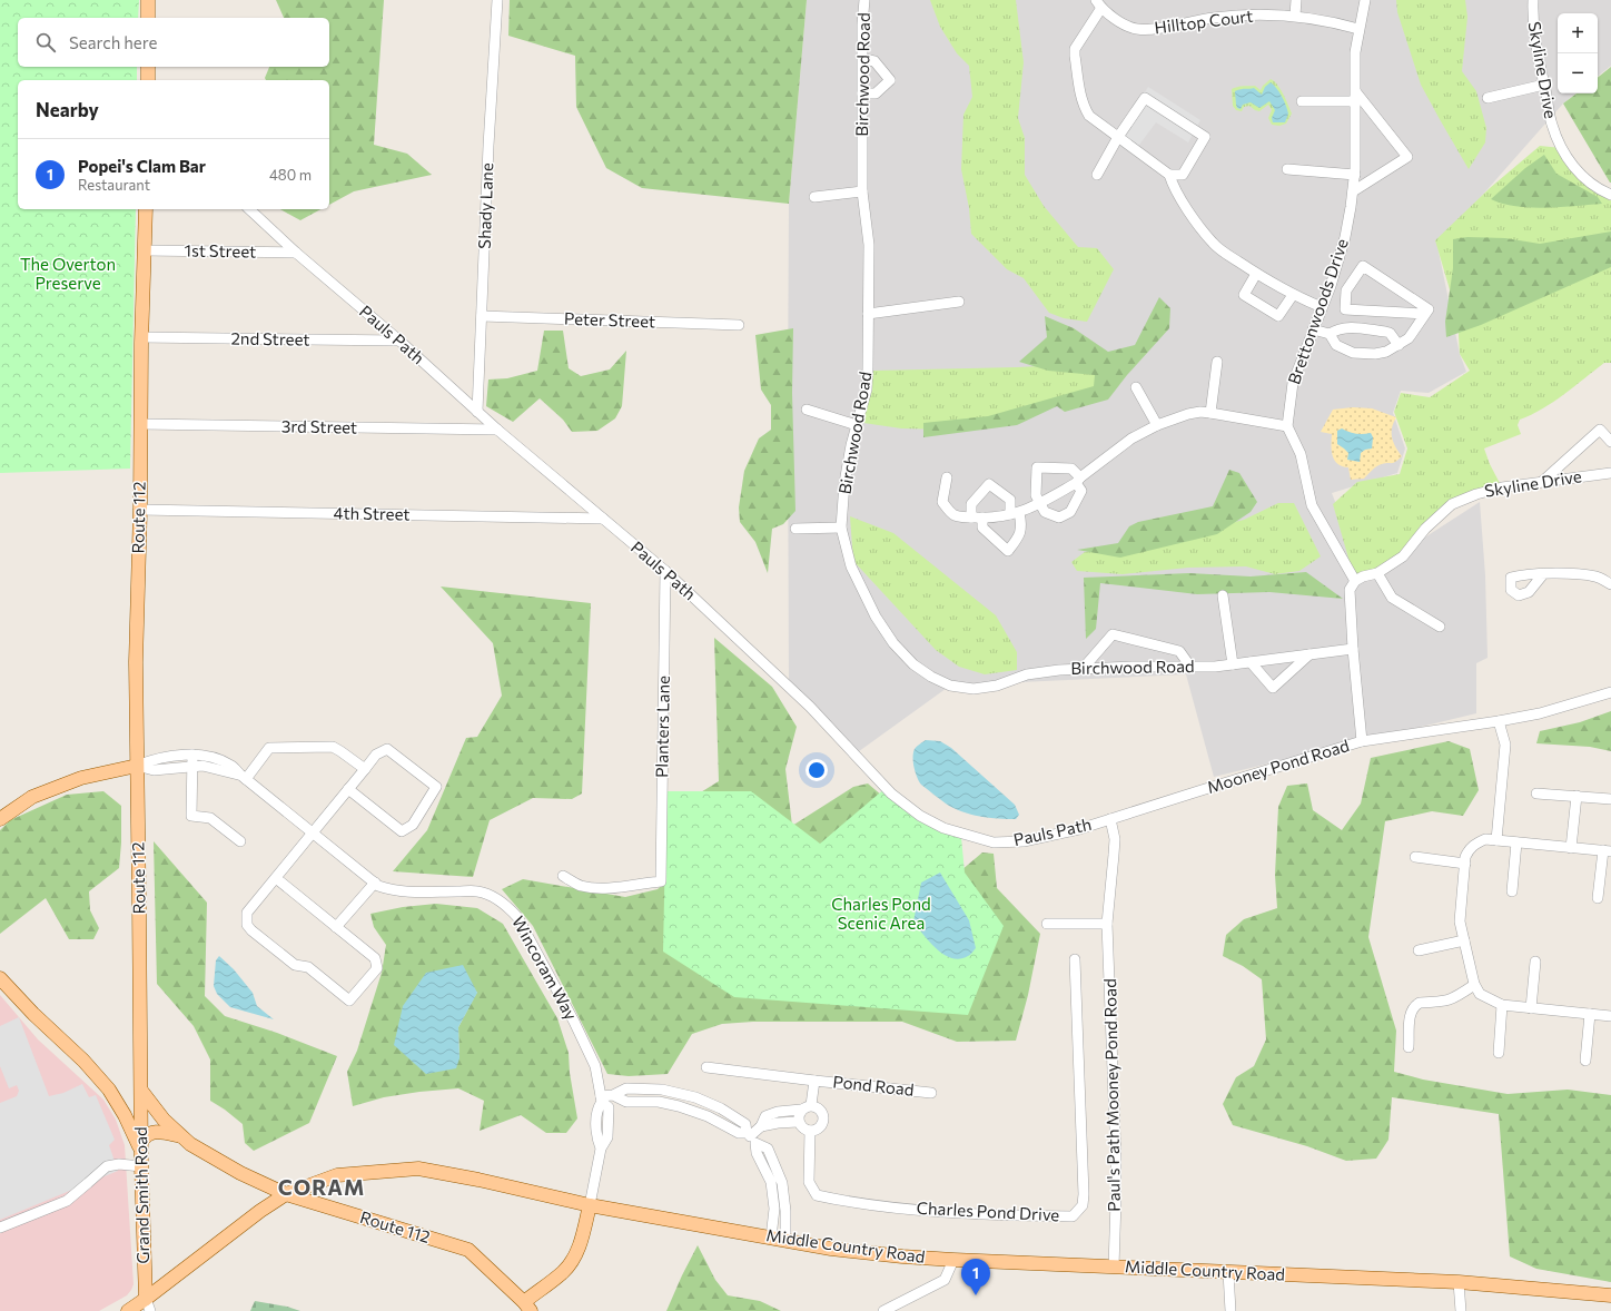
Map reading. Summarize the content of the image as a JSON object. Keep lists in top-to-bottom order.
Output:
{
  "streets": {
    "main road": ["Route 112", "Grand Smith Road", "Middle Country Road"],
    "street": [
      "Hilltop Court",
      "Skyline Drive",
      "Birchwood Road",
      "Shady Lane",
      "1st Street",
      "Brettonwoods Drive",
      "Peter Street",
      "Pauls Path",
      "2nd Street",
      "3rd Street",
      "4th Street",
      "Planters Lane",
      "Mooney Pond Road",
      "Wincoram Way",
      "Pond Road",
      "Paul's Path Mooney Pond Road",
      "Charles Pond Drive"
    ]
  },
  "crossings": [
    ["Hilltop Court", "Brettonwoods Drive"],
    ["Shady Lane", "Peter Street"],
    ["Shady Lane", "Pauls Path"],
    ["1st Street", "Pauls Path"],
    ["1st Street", "Route 112"],
    ["Pauls Path", "2nd Street"],
    ["Pauls Path", "3rd Street"],
    ["Pauls Path", "4th Street"],
    ["Pauls Path", "Planters Lane"],
    ["Pauls Path", "Mooney Pond Road"],
    ["2nd Street", "Route 112"],
    ["3rd Street", "Route 112"],
    ["4th Street", "Route 112"],
    ["Route 112", "Wincoram Way"],
    ["Route 112", "Grand Smith Road"],
    ["Route 112", "Middle Country Road"],
    ["Wincoram Way", "Middle Country Road"],
    ["Pond Road", "Charles Pond Drive"],
    ["Paul's Path Mooney Pond Road", "Middle Country Road"],
    ["Grand Smith Road", "Middle Country Road"]
  ],
  "districts": ["CORAM"],
  "parks": ["The Overton Preserve", "Charles Pond Scenic Area"],
  "page": {
    "map_buttons": ["+", "−"],
    "search": "Search here",
    "heading": "Nearby",
    "list": [
      {
        "mark": "1",
        "name": "Popei's Clam Bar",
        "note": "Restaurant",
        "value": "480 m"
      }
    ],
    "pins": "1"
  }
}
